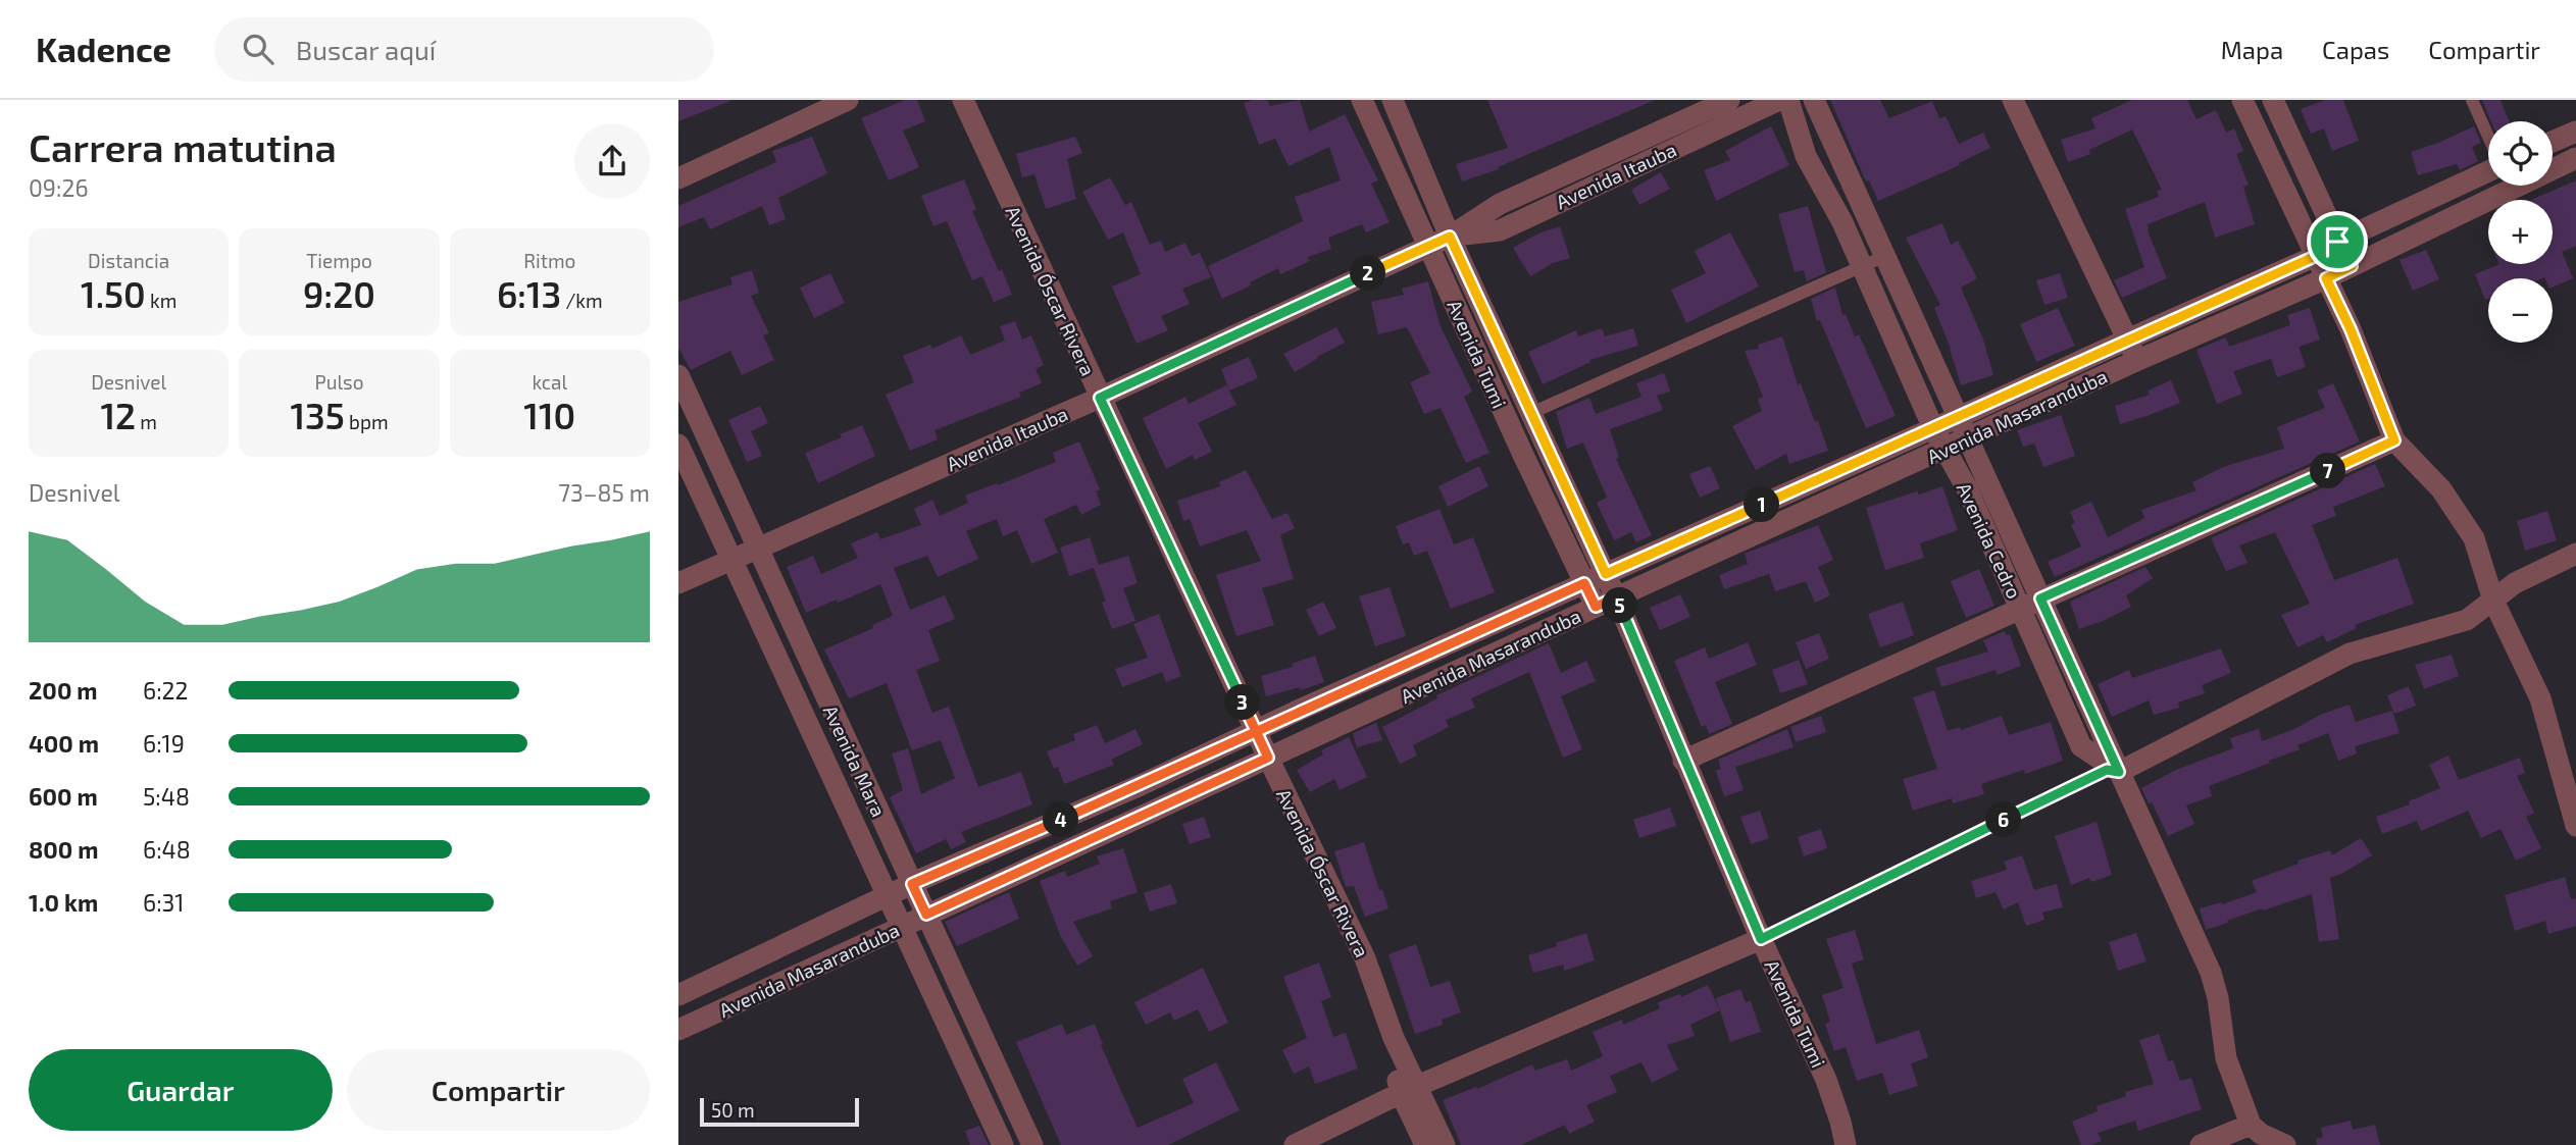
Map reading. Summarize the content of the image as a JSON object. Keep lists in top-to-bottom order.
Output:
{
  "streets": {
    "street": [
      "Avenida Itauba",
      "Avenida Óscar Rivera",
      "Avenida Tumi",
      "Avenida Masaranduba",
      "Avenida Cedro",
      "Avenida Mara"
    ]
  },
  "crossings": [
    ["Avenida Itauba", "Avenida Óscar Rivera"],
    ["Avenida Itauba", "Avenida Tumi"],
    ["Avenida Itauba", "Avenida Mara"],
    ["Avenida Óscar Rivera", "Avenida Masaranduba"],
    ["Avenida Tumi", "Avenida Masaranduba"],
    ["Avenida Masaranduba", "Avenida Cedro"],
    ["Avenida Masaranduba", "Avenida Mara"]
  ],
  "scale_bar": "50 m",
  "page": {
    "header": "Kadence",
    "search": "Buscar aquí",
    "nav": ["Mapa", "Capas", "Compartir"],
    "heading": ["Carrera matutina", "09:26"],
    "map_buttons": ["+", "−"],
    "stats": [
      ["Distancia", "1.50 km"],
      ["Tiempo", "9:20"],
      ["Ritmo", "6:13 /km"],
      ["Desnivel", "12 m"],
      ["Pulso", "135 bpm"],
      ["kcal", "110"]
    ],
    "pins": [
      "2",
      "7",
      "1",
      "5",
      "3",
      "4",
      "6"
    ],
    "chart": ["Desnivel", "73–85 m"],
    "list": [
      {
        "name": "200 m",
        "note": "6:22"
      },
      {
        "name": "400 m",
        "note": "6:19"
      },
      {
        "name": "600 m",
        "note": "5:48"
      },
      {
        "name": "800 m",
        "note": "6:48"
      },
      {
        "name": "1.0 km",
        "note": "6:31"
      }
    ],
    "buttons": ["Guardar", "Compartir"],
    "scale": "50 m"
  }
}
